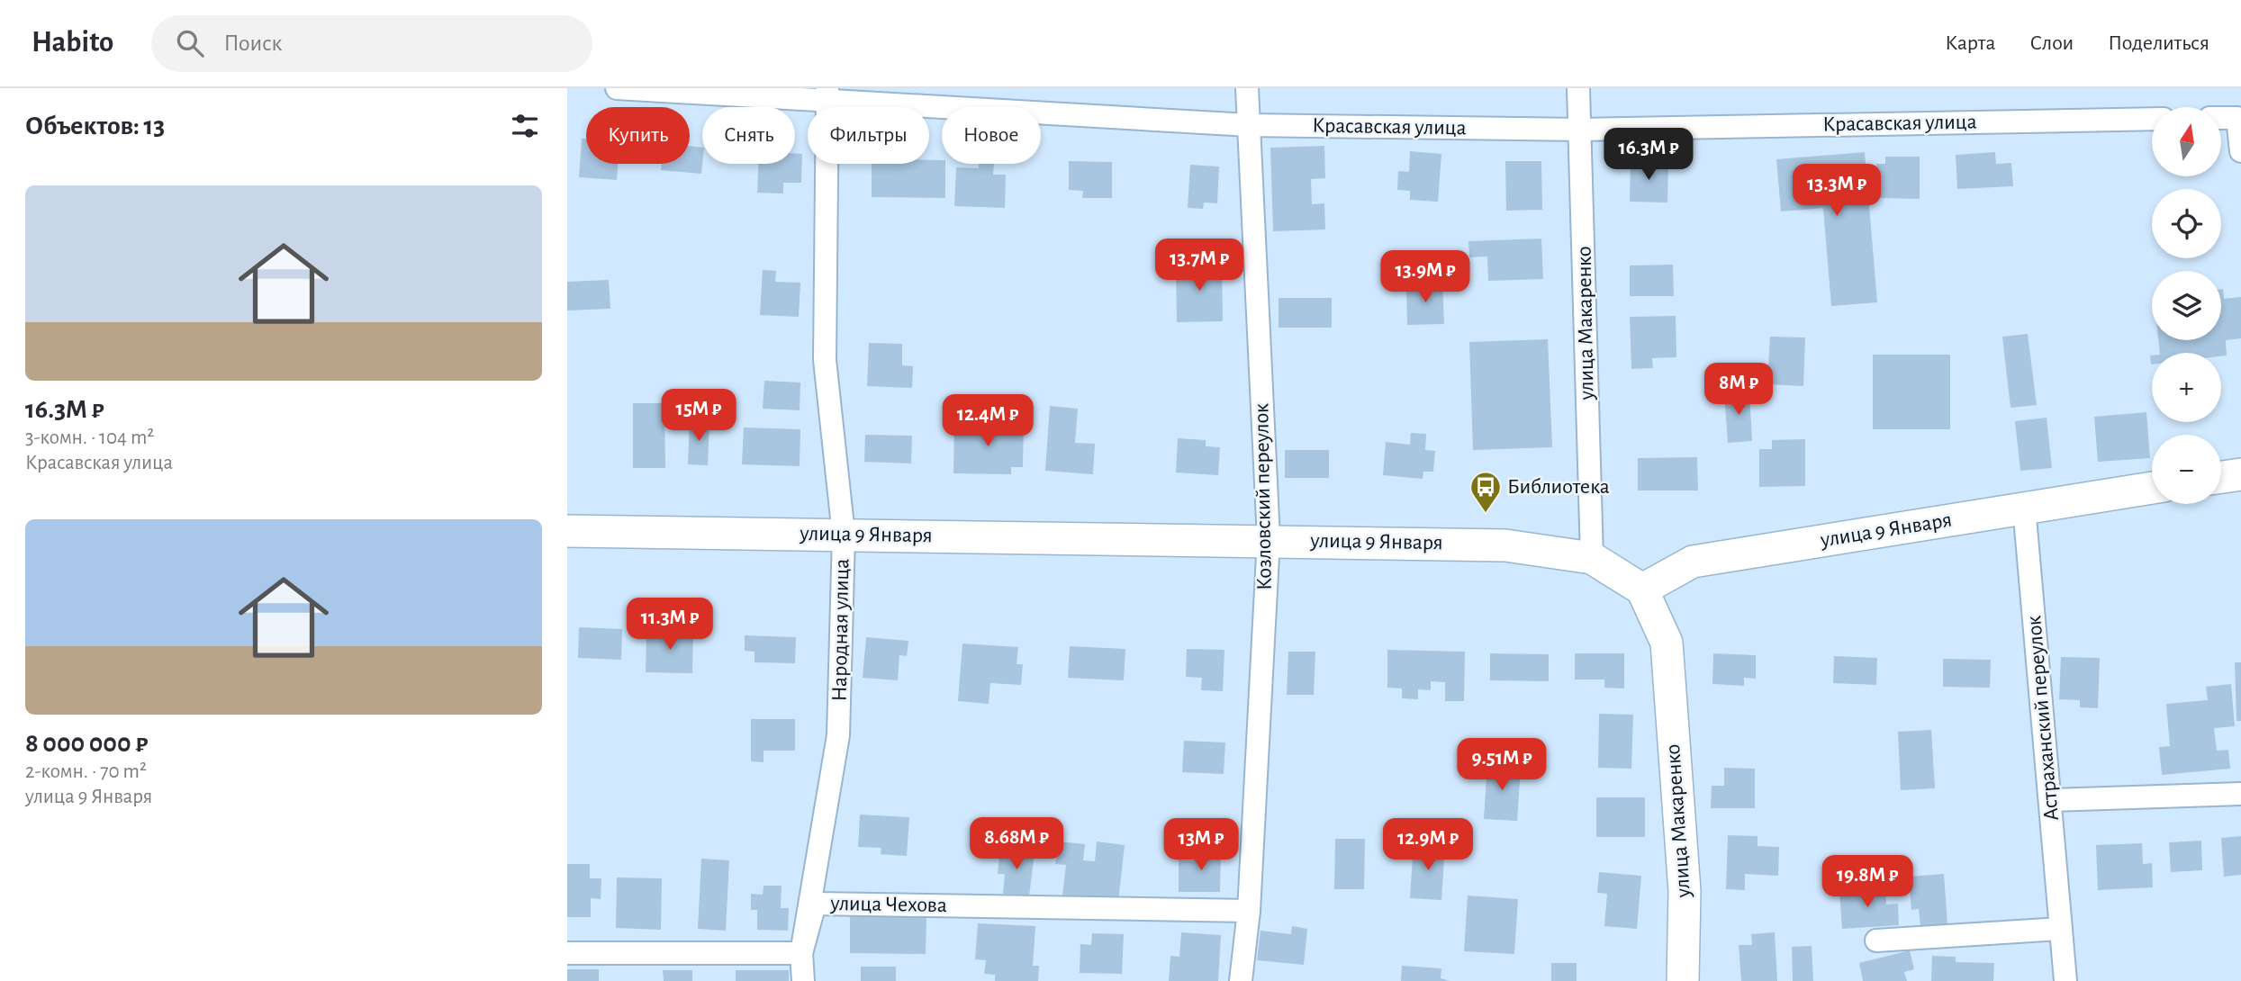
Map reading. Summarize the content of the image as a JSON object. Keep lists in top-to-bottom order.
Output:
{
  "streets": {
    "main road": ["улица Макаренко", "улица 9 Января"],
    "street": [
      "Красавская улица",
      "Козловский переулок",
      "Народная улица",
      "Астраханский переулок",
      "улица Чехова"
    ]
  },
  "crossings": [
    ["Красавская улица", "улица Макаренко"],
    ["Красавская улица", "Козловский переулок"],
    ["Красавская улица", "Народная улица"],
    ["улица Макаренко", "улица 9 Января"],
    ["Козловский переулок", "улица 9 Января"],
    ["Козловский переулок", "улица Чехова"],
    ["улица 9 Января", "Народная улица"],
    ["улица 9 Января", "Астраханский переулок"],
    ["Народная улица", "улица Чехова"]
  ],
  "places": {
    "bus stop": ["Библиотека"]
  },
  "north": "top",
  "page": {
    "header": "Habito",
    "search": "Поиск",
    "nav": ["Карта", "Слои", "Поделиться"],
    "heading": "Объектов: 13",
    "map_buttons": ["+", "−"],
    "chip": [
      "Купить",
      "Снять",
      "Фильтры",
      "Новое"
    ],
    "price": [
      "16.3M ₽",
      "13.3M ₽",
      "13.7M ₽",
      "13.9M ₽",
      "8M ₽",
      "15M ₽",
      "12.4M ₽",
      "11.3M ₽",
      "9.51M ₽",
      "8.68M ₽",
      "13M ₽",
      "12.9M ₽",
      "19.8M ₽"
    ],
    "list": [
      {
        "name": "16.3M ₽",
        "note": "3-комн. · 104 m² · Красавская улица"
      },
      {
        "name": "8 000 000 ₽",
        "note": "2-комн. · 70 m² · улица 9 Января"
      }
    ]
  }
}
